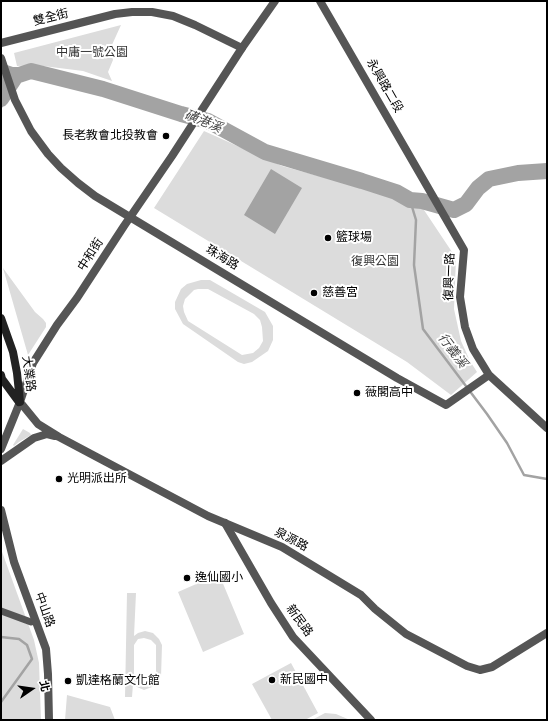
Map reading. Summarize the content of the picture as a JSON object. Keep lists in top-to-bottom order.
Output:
{
  "streets": {
    "main road": ["大業路"],
    "street": [
      "雙全街",
      "永興路二段",
      "中和街",
      "珠海路",
      "復興一路",
      "泉源路",
      "中山路",
      "新民路"
    ]
  },
  "crossings": [
    ["雙全街", "中和街"],
    ["永興路二段", "復興一路"],
    ["中和街", "珠海路"],
    ["中和街", "大業路"],
    ["中和街", "泉源路"],
    ["珠海路", "復興一路"],
    ["大業路", "泉源路"],
    ["泉源路", "新民路"]
  ],
  "water": ["磺港溪", "行義溪"],
  "parks": ["中庸一號公園", "復興公園"],
  "places": [
    "長老教會北投教會",
    "籃球場",
    "慈善宮",
    "薇閣高中",
    "光明派出所",
    "逸仙國小",
    "新民國中",
    "凱達格蘭文化館"
  ],
  "north": "right"
}
